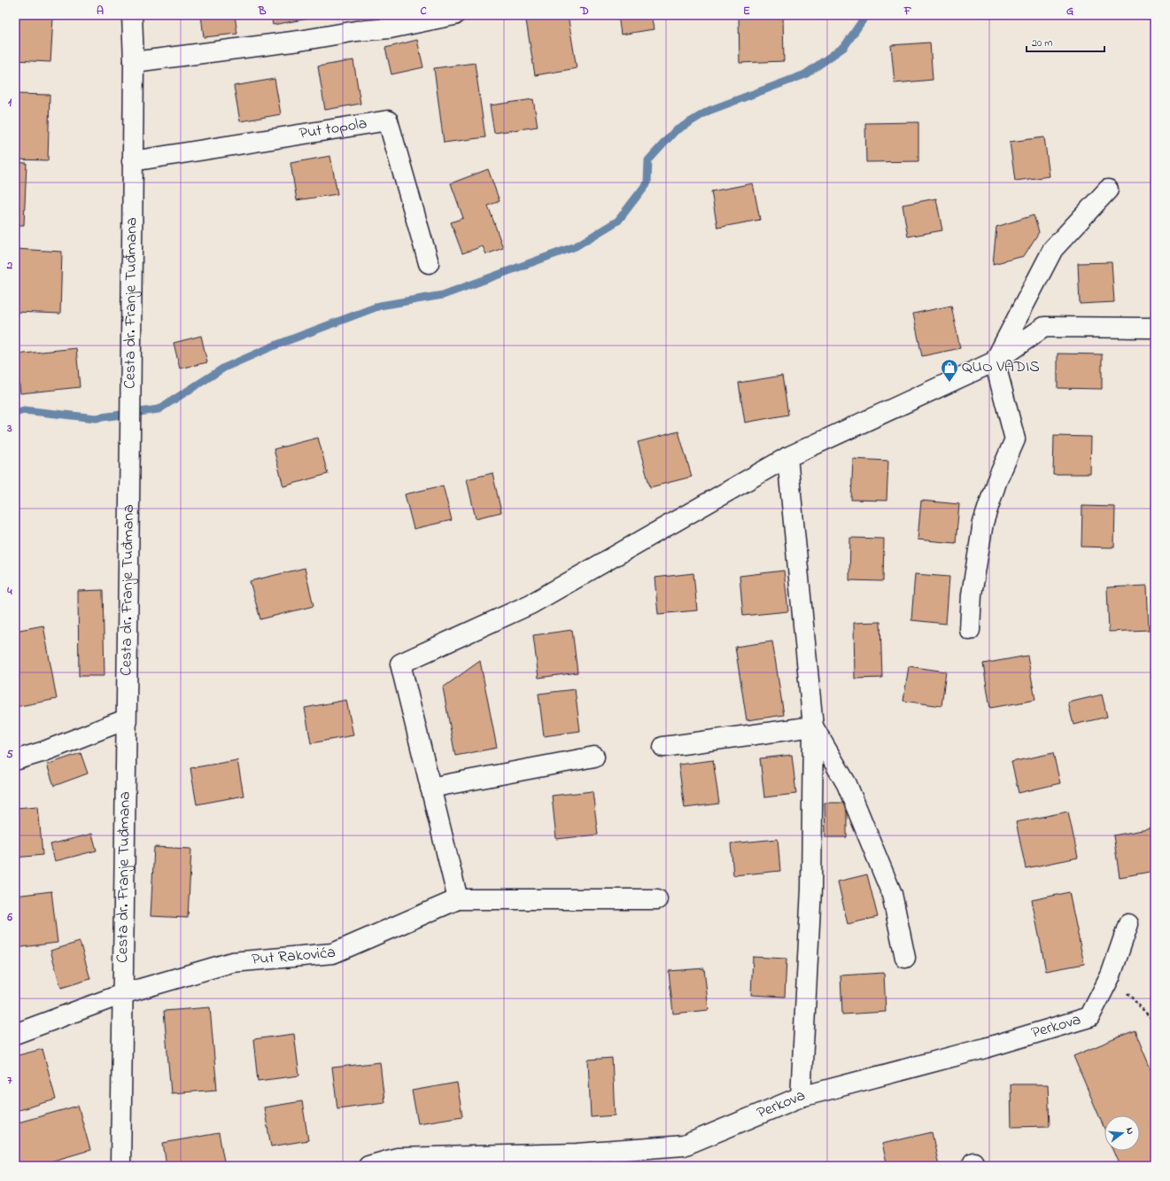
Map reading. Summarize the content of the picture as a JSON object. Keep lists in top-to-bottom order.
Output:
{
  "streets": {
    "street": [
      "Put topola",
      "Cesta dr. Franje Tuđmana",
      "Put Rakovića",
      "Perkova"
    ]
  },
  "crossings": [
    ["Put topola", "Cesta dr. Franje Tuđmana"],
    ["Cesta dr. Franje Tuđmana", "Put Rakovića"]
  ],
  "places": {
    "shop": ["QUO VADIS"]
  },
  "scale_bar": "20 m",
  "north": "right",
  "grid": {
    "columns": [
      "A",
      "B",
      "C",
      "D",
      "E",
      "F",
      "G"
    ],
    "rows": [
      "1",
      "2",
      "3",
      "4",
      "5",
      "6",
      "7"
    ]
  }
}
